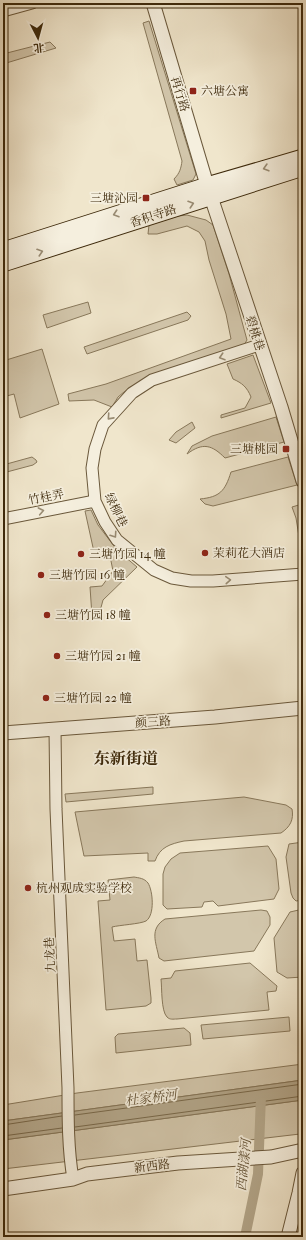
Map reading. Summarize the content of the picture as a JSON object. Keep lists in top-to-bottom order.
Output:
{
  "streets": {
    "main road": ["香积寺路"],
    "street": [
      "再行路",
      "碧桃巷",
      "竹桂弄",
      "绿柳巷",
      "颜三路",
      "九龙巷",
      "新西路"
    ]
  },
  "crossings": [
    ["再行路", "香积寺路"],
    ["再行路", "碧桃巷"],
    ["香积寺路", "碧桃巷"],
    ["碧桃巷", "绿柳巷"],
    ["竹桂弄", "绿柳巷"],
    ["颜三路", "九龙巷"],
    ["九龙巷", "新西路"]
  ],
  "one_way": ["竹桂弄"],
  "districts": ["东新街道"],
  "water": ["杜家桥河", "西湖漾河"],
  "places": {
    "transit": ["六塘公寓", "三塘沁园", "三塘桃园"],
    "other": [
      "茉莉花大酒店",
      "三塘竹园 14 幢",
      "三塘竹园 16 幢",
      "三塘竹园 18 幢",
      "三塘竹园 21 幢",
      "三塘竹园 22 幢",
      "杭州观成实验学校"
    ]
  },
  "north": "bottom"
}
